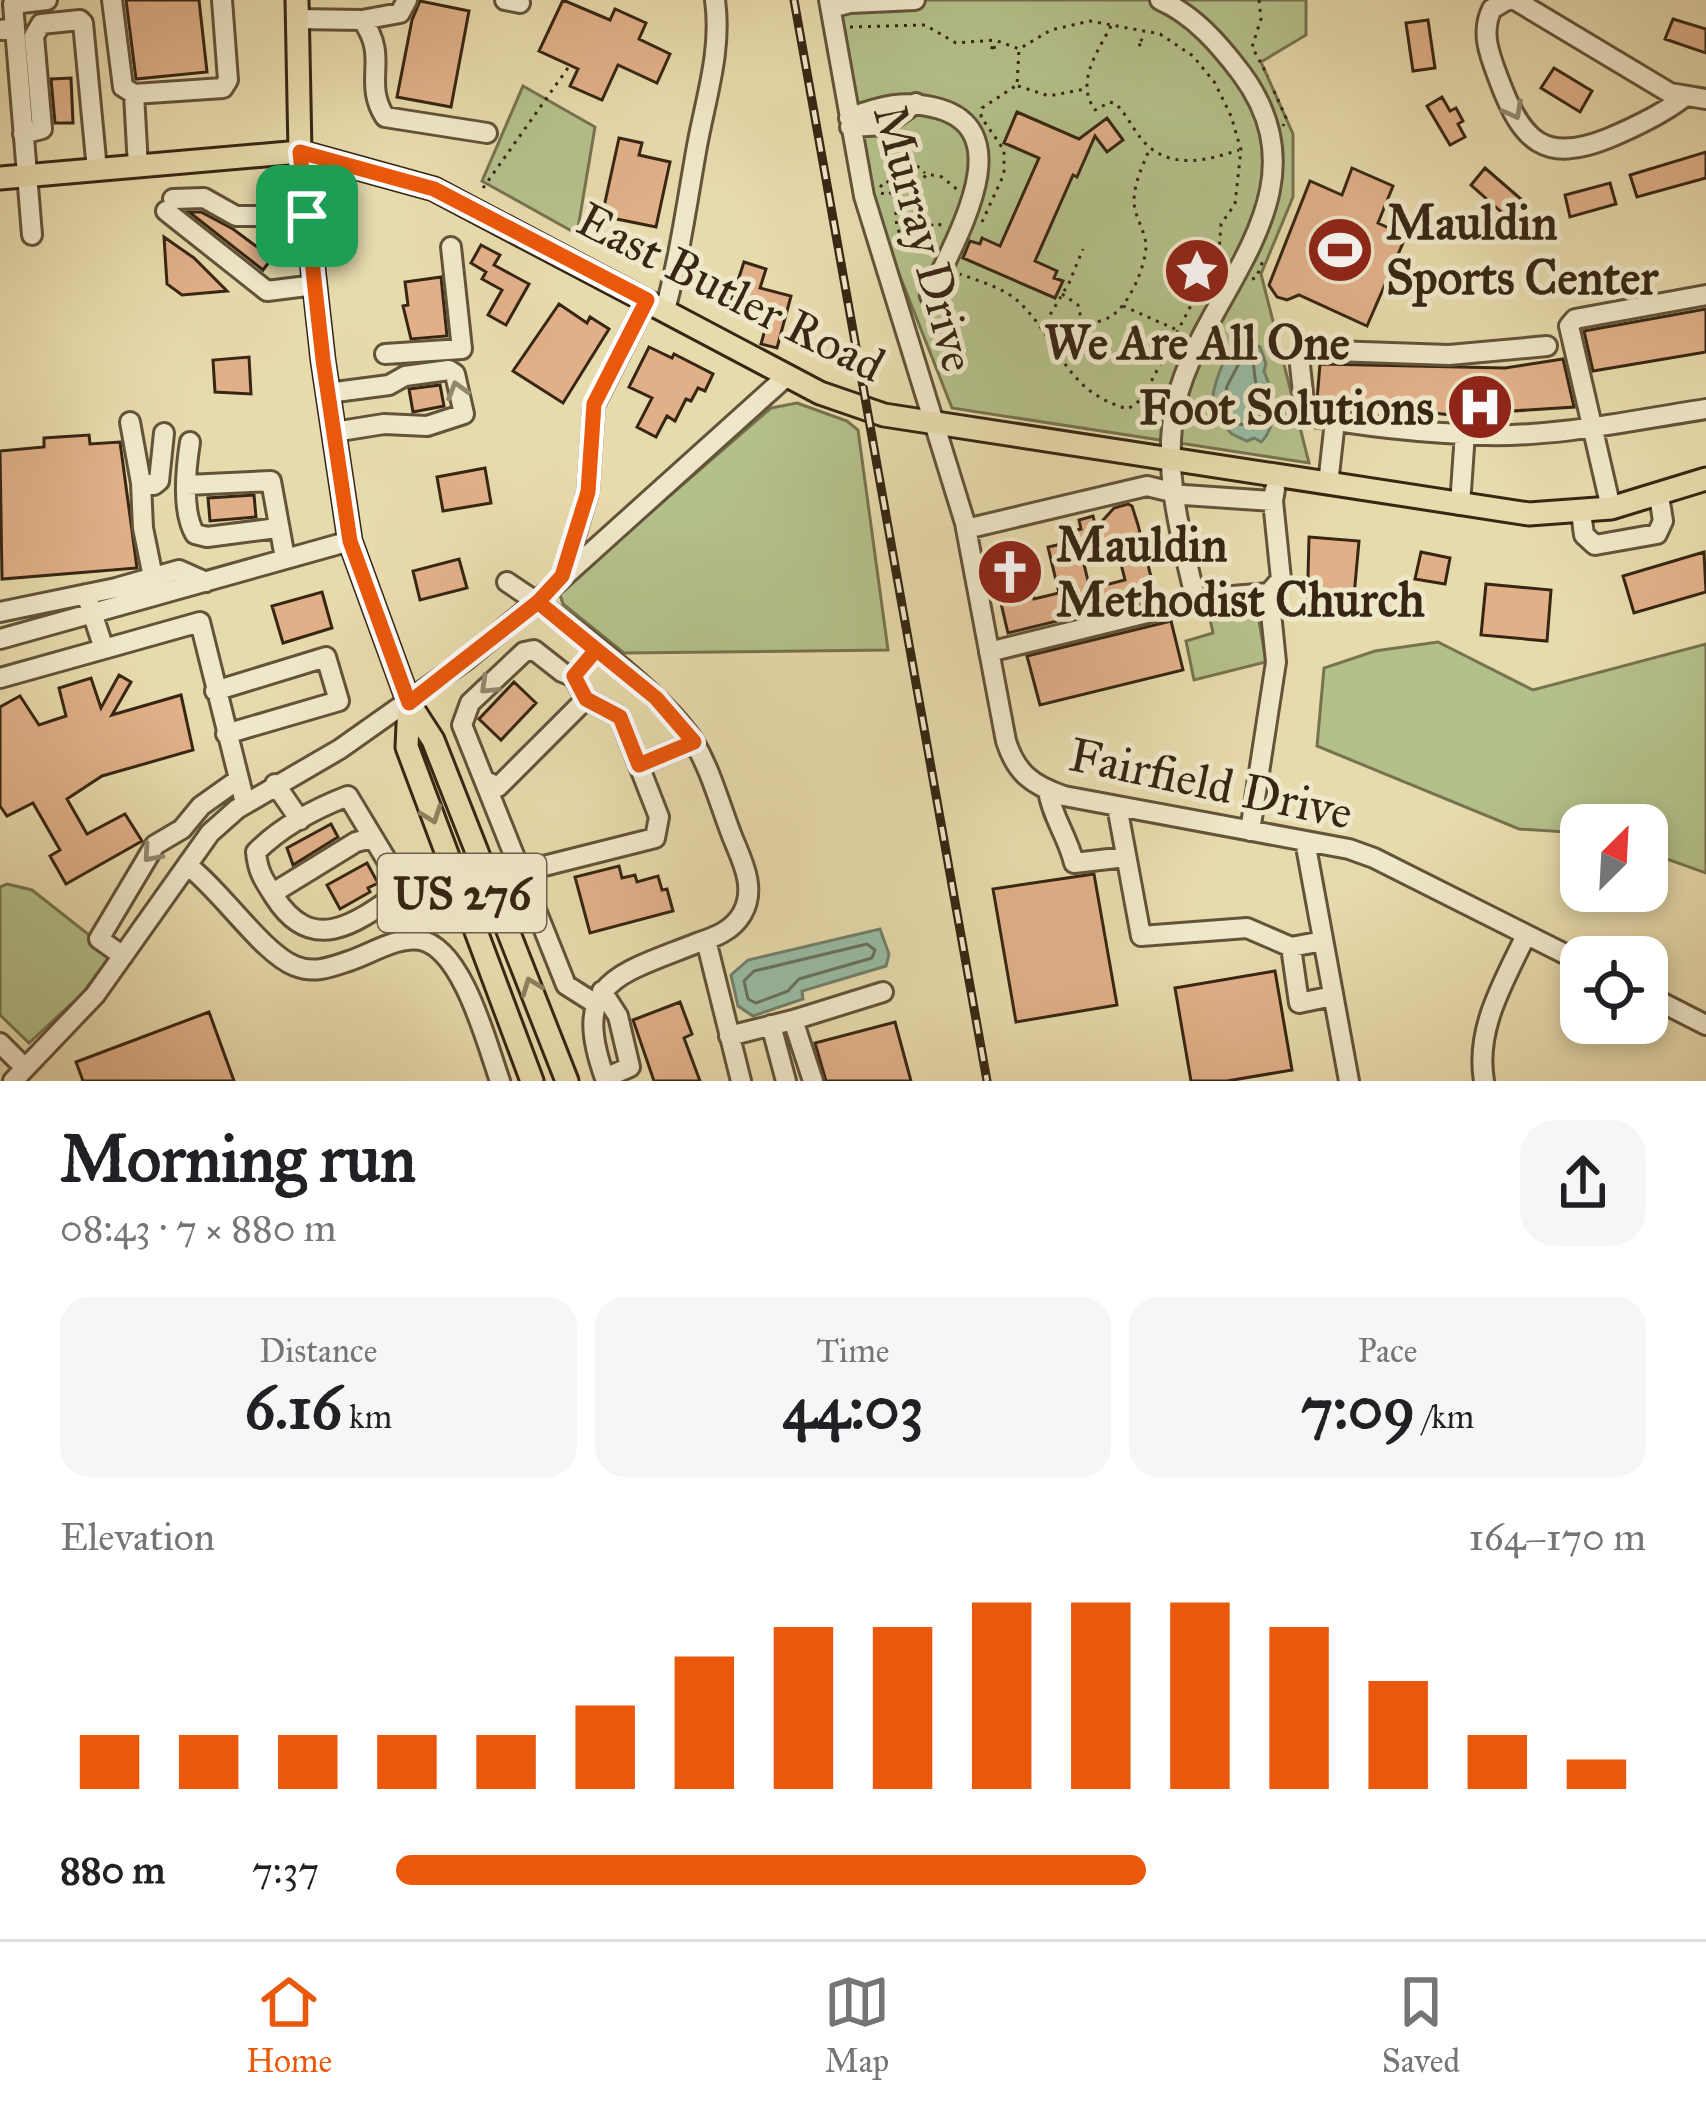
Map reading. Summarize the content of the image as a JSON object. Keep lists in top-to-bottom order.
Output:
{
  "streets": {
    "main road": ["East Butler Road", "US 276"],
    "street": ["Murray Drive", "Fairfield Drive"]
  },
  "crossings": [
    ["Murray Drive", "East Butler Road"],
    ["Murray Drive", "Fairfield Drive"],
    ["East Butler Road", "Fairfield Drive"],
    ["East Butler Road", "US 276"]
  ],
  "places": {
    "sports": ["Mauldin Sports Center"],
    "place": ["We Are All One"],
    "hospital": ["Foot Solutions"],
    "church": ["Mauldin Methodist Church"]
  },
  "north": "top right",
  "page": {
    "heading": ["Morning run", "08:43 · 7 × 880 m"],
    "stats": [
      ["Distance", "6.16 km"],
      ["Time", "44:03"],
      ["Pace", "7:09 /km"]
    ],
    "chart": ["Elevation", "164–170 m"],
    "list": [
      {
        "name": "880 m",
        "note": "7:37"
      }
    ],
    "tabs": ["Home", "Map", "Saved"]
  }
}
